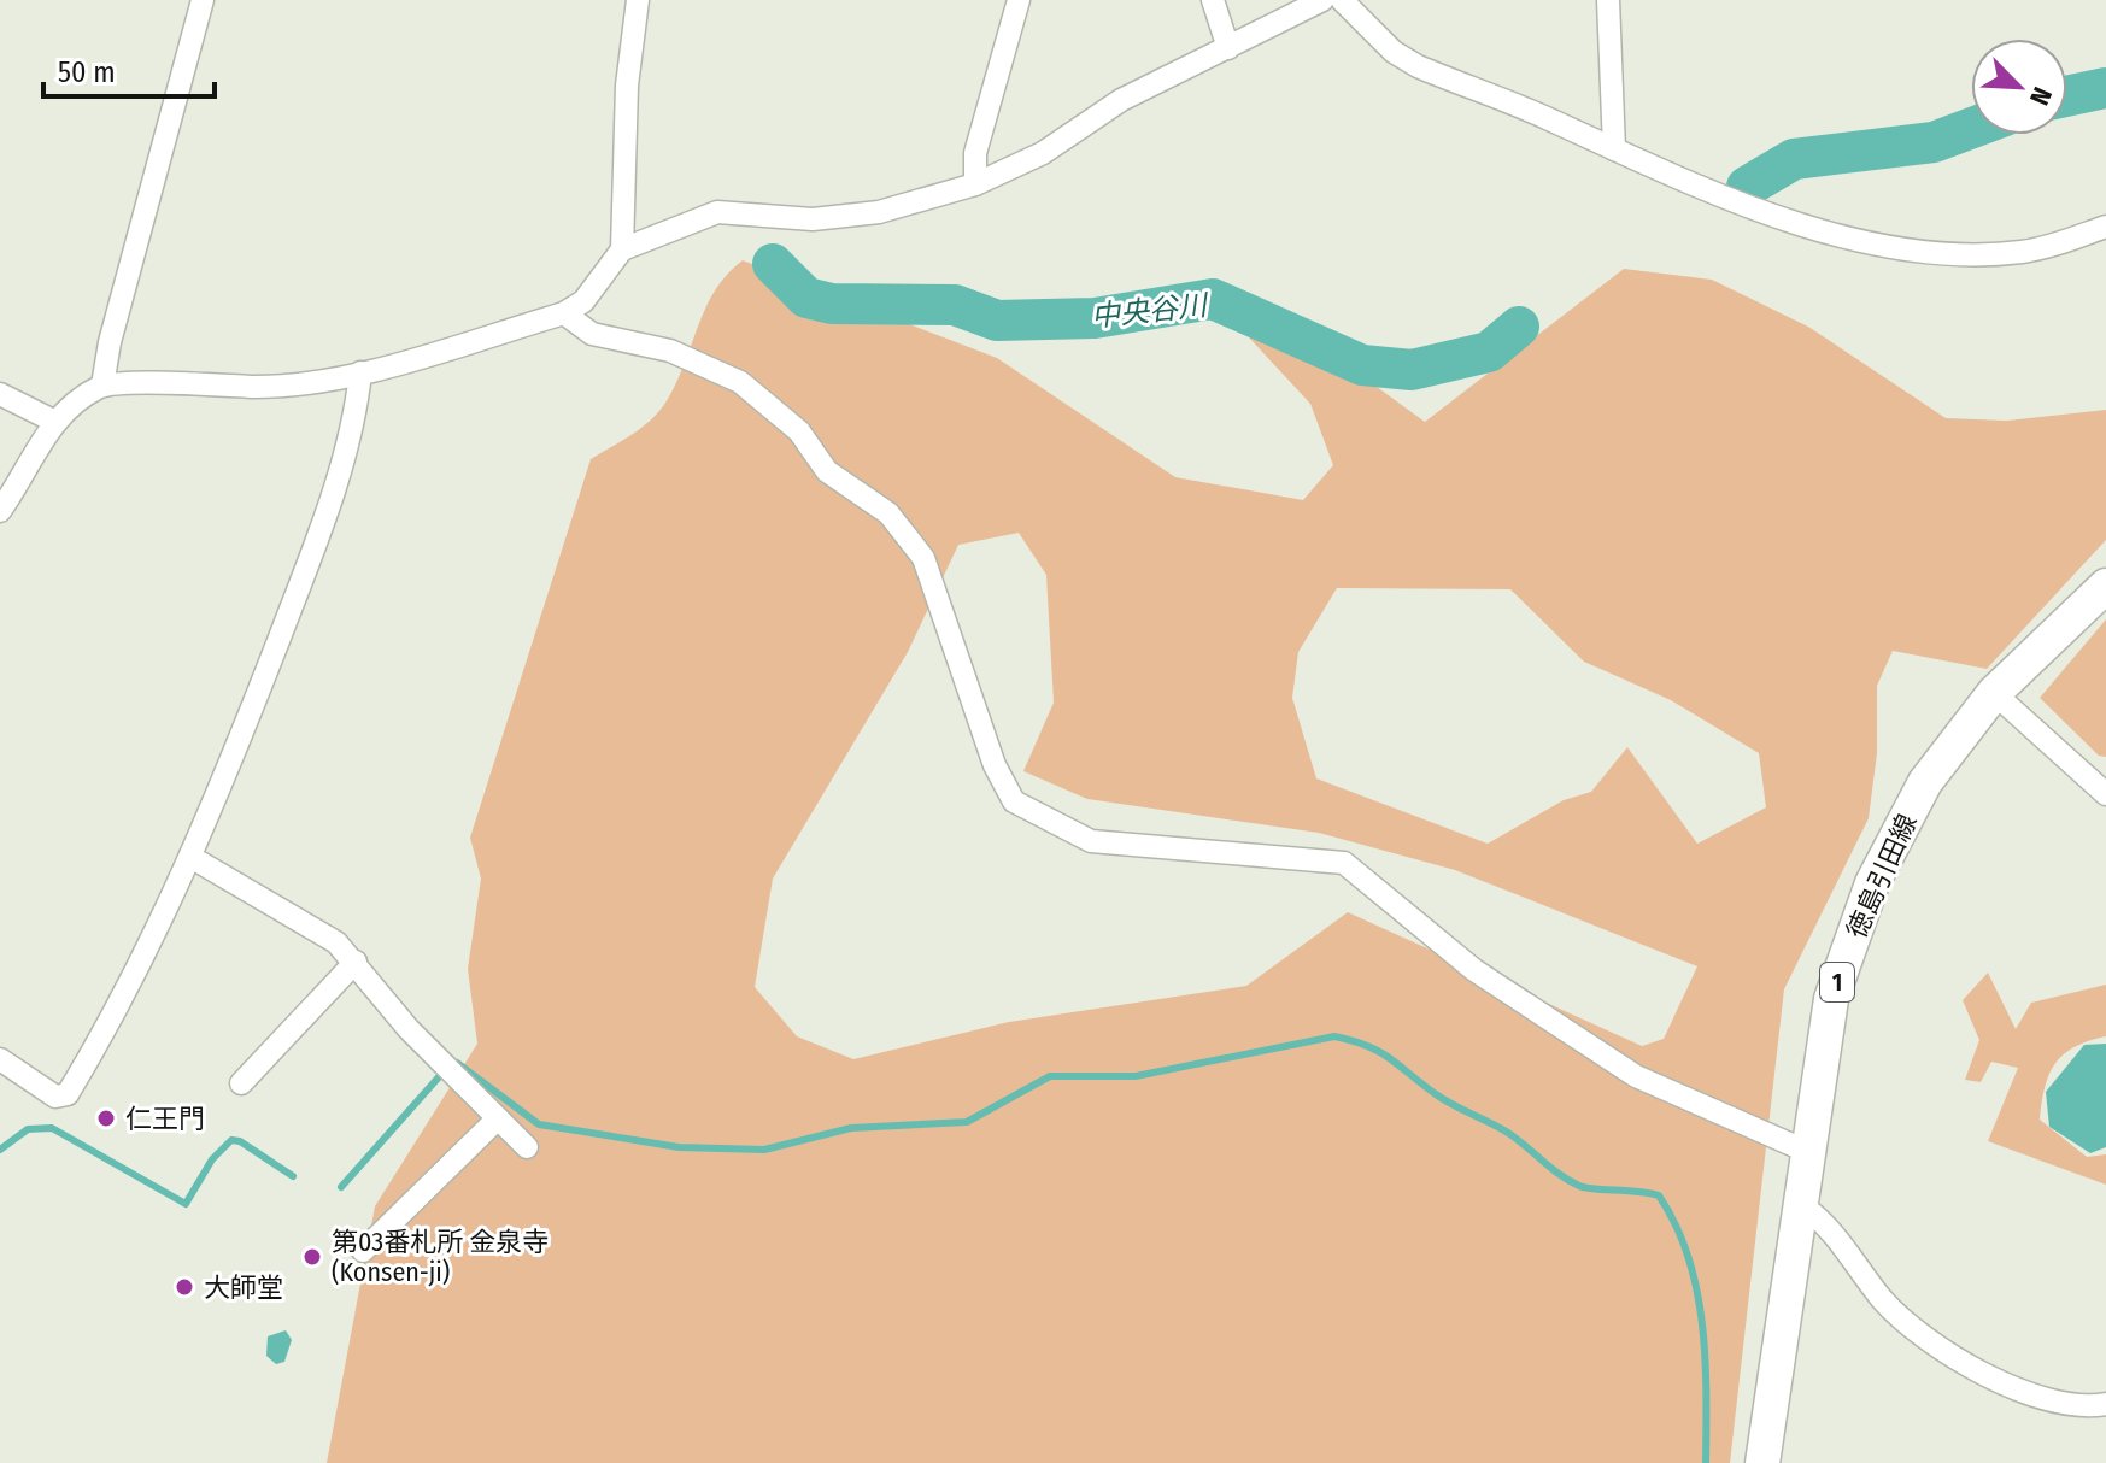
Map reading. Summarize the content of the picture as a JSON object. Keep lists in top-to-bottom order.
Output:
{
  "streets": {
    "main road": ["徳島引田線", "1"]
  },
  "water": ["中央谷川"],
  "places": ["仁王門", "第03番札所 金泉寺 (Konsen-ji)", "大師堂"],
  "scale_bar": "50 m",
  "north": "bottom right"
}
